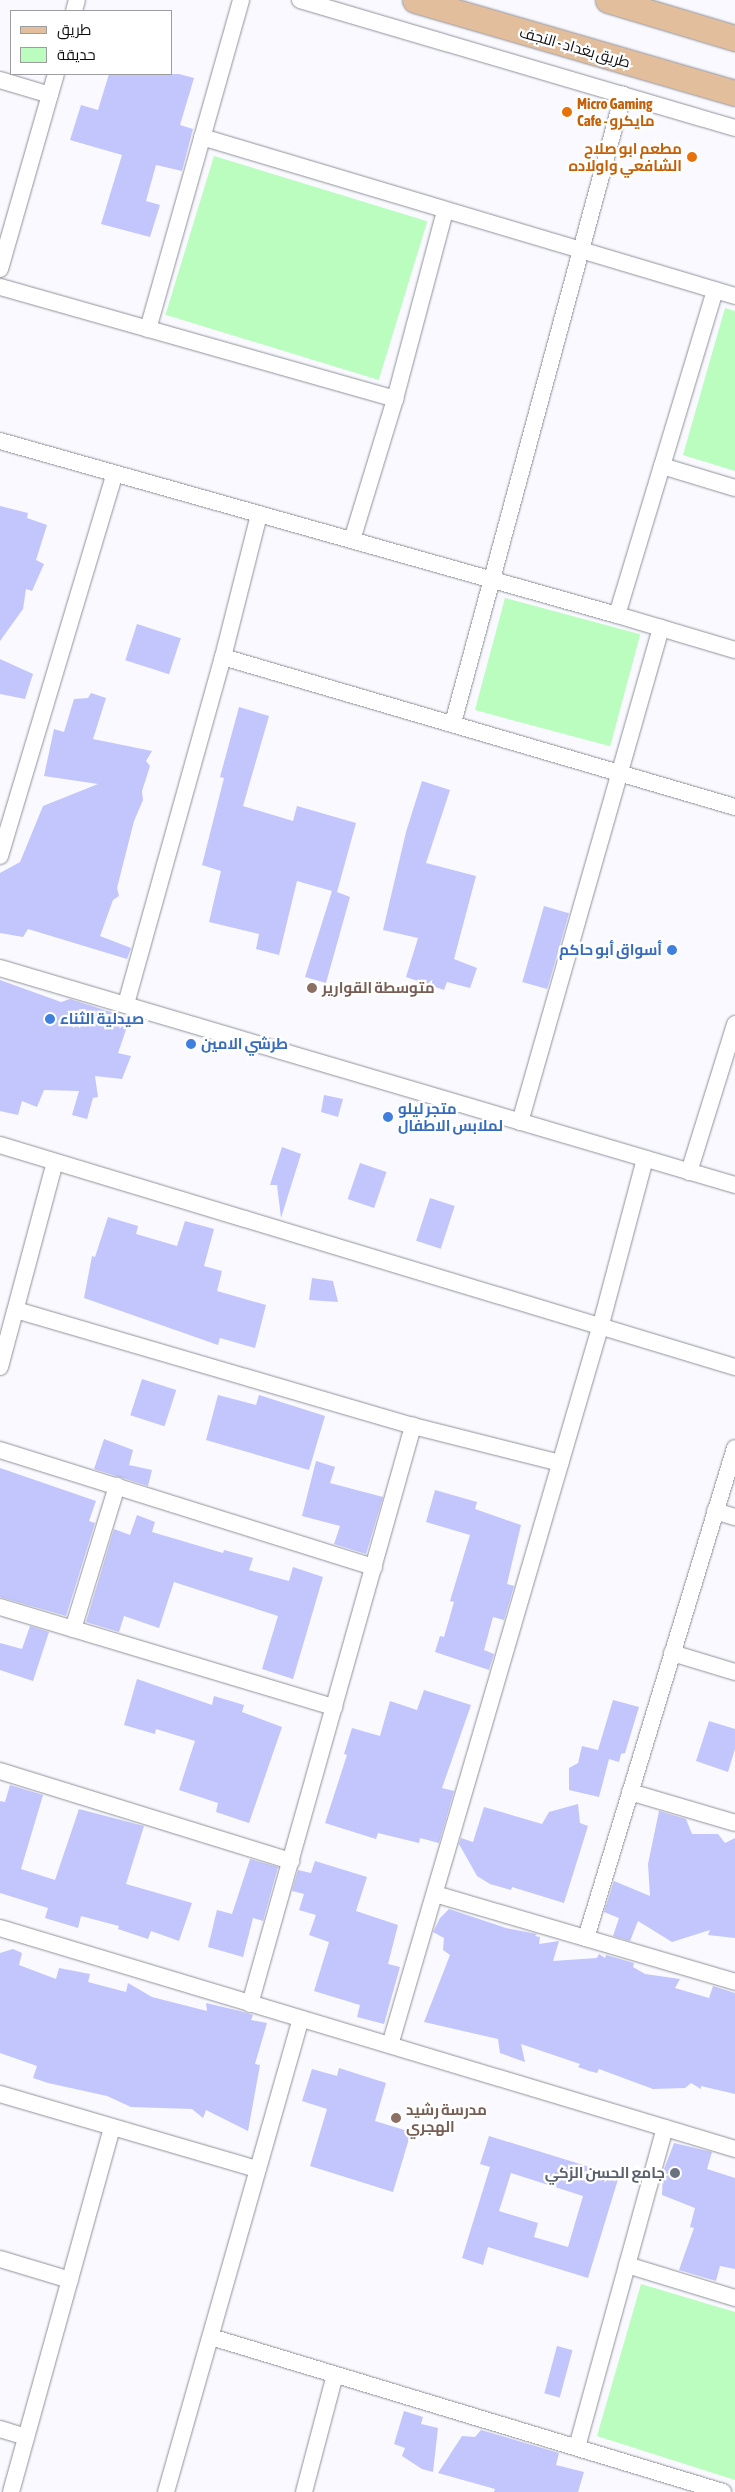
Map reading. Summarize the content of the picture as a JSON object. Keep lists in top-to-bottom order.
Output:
{
  "streets": {
    "main road": ["طريق بغداد - النجف"]
  },
  "places": [
    "Micro Gaming Cafe - مايكرو",
    "مطعم ابو صلاح الشافعي واولاده",
    "أسواق أبو حاكم",
    "متوسطة القوارير",
    "صيدلية الثناء",
    "طرشي الامين",
    "متجر ليلو لملابس الاطفال",
    "مدرسة رشيد الهجري",
    "جامع الحسن الزكي"
  ],
  "legend": ["طريق", "حديقة"]
}
